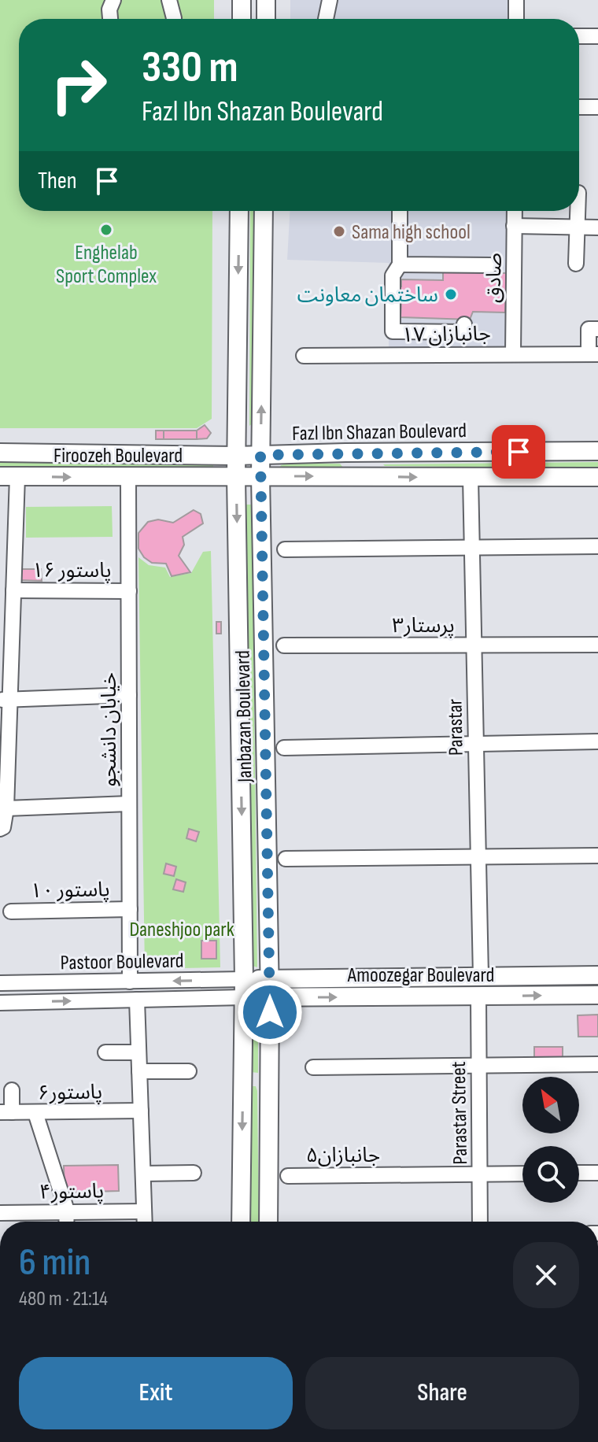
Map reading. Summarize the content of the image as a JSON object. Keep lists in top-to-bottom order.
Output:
{
  "streets": {
    "main road": [
      "Fazl Ibn Shazan Boulevard",
      "Firoozeh Boulevard",
      "Janbazan Boulevard",
      "Amoozegar Boulevard"
    ],
    "street": [
      "صادق",
      "جانبازان ۱۷",
      "پاستور ۱۶",
      "پرستار۳",
      "Parastar",
      "خیابان دانشجو",
      "پاستور ۱۰",
      "Pastoor Boulevard",
      "پاستور۶",
      "Parastar Street",
      "جانبازان۵",
      "پاستور۴"
    ]
  },
  "crossings": [
    ["صادق", "جانبازان ۱۷"],
    ["Fazl Ibn Shazan Boulevard", "Firoozeh Boulevard"],
    ["Fazl Ibn Shazan Boulevard", "Janbazan Boulevard"],
    ["Firoozeh Boulevard", "Janbazan Boulevard"],
    ["Firoozeh Boulevard", "خیابان دانشجو"],
    ["پاستور ۱۶", "خیابان دانشجو"],
    ["پرستار۳", "Parastar"],
    ["Janbazan Boulevard", "Pastoor Boulevard"],
    ["Janbazan Boulevard", "Amoozegar Boulevard"],
    ["Parastar", "Amoozegar Boulevard"],
    ["خیابان دانشجو", "پاستور ۱۰"],
    ["خیابان دانشجو", "Pastoor Boulevard"],
    ["Pastoor Boulevard", "Amoozegar Boulevard"],
    ["Amoozegar Boulevard", "Parastar Street"],
    ["Parastar Street", "جانبازان۵"]
  ],
  "parks": ["Daneshjoo park"],
  "places": ["Enghelab Sport Complex", "Sama high school", "ساختمان معاونت"],
  "north": "top left",
  "page": {
    "turn": ["330 m", "Fazl Ibn Shazan Boulevard"],
    "then": "Then",
    "heading": ["6 min", "480 m · 21:14"],
    "buttons": ["Exit", "Share"]
  }
}
